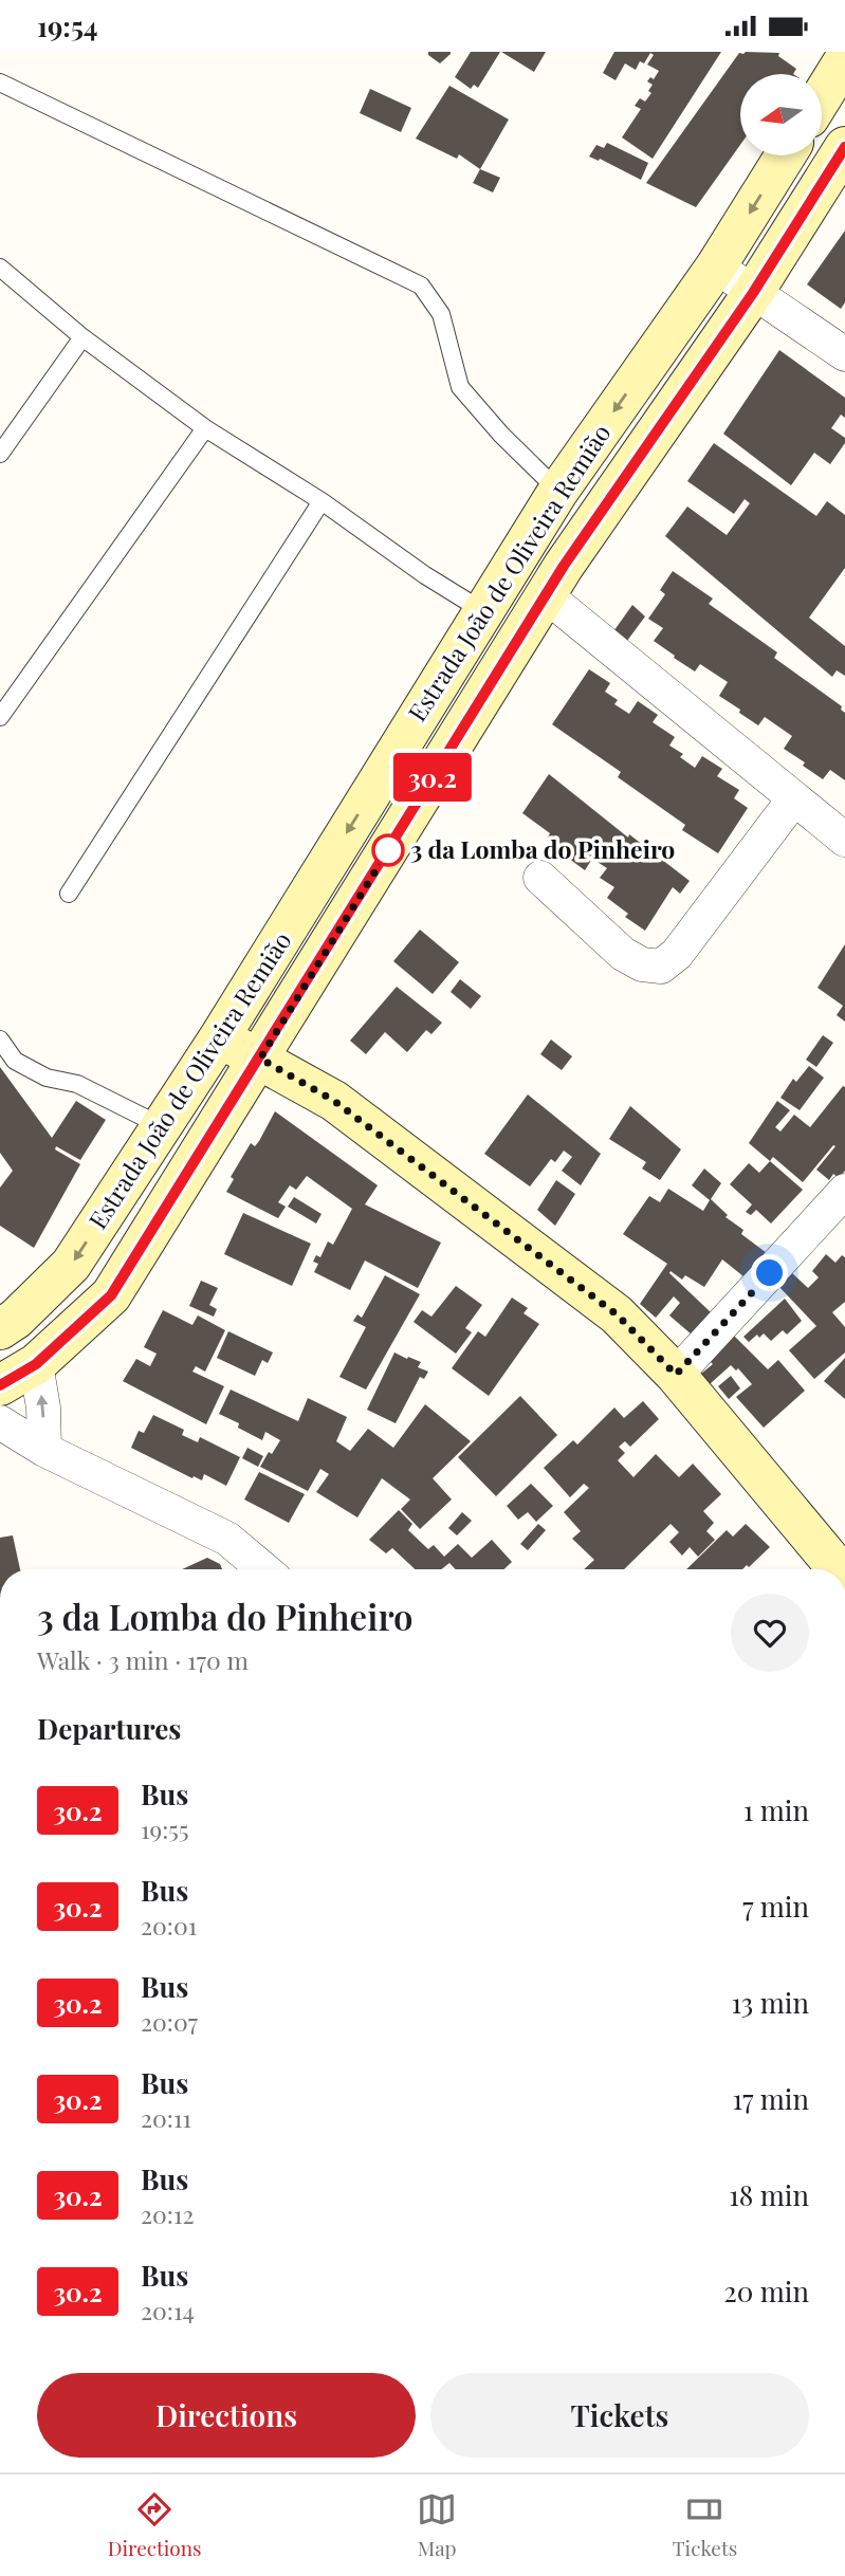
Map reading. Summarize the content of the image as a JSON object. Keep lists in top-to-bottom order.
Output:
{
  "streets": {
    "main road": ["Estrada João de Oliveira Remião"]
  },
  "places": ["3 da Lomba do Pinheiro"],
  "lines": ["bus line 30.2"],
  "north": "left",
  "page": {
    "status": "19:54",
    "on_map": "30.2",
    "heading": [
      ["3 da Lomba do Pinheiro", "Walk · 3 min · 170 m"],
      "Departures"
    ],
    "list": [
      {
        "mark": "30.2",
        "name": "Bus",
        "note": "19:55",
        "value": "1 min"
      },
      {
        "mark": "30.2",
        "name": "Bus",
        "note": "20:01",
        "value": "7 min"
      },
      {
        "mark": "30.2",
        "name": "Bus",
        "note": "20:07",
        "value": "13 min"
      },
      {
        "mark": "30.2",
        "name": "Bus",
        "note": "20:11",
        "value": "17 min"
      },
      {
        "mark": "30.2",
        "name": "Bus",
        "note": "20:12",
        "value": "18 min"
      },
      {
        "mark": "30.2",
        "name": "Bus",
        "note": "20:14",
        "value": "20 min"
      }
    ],
    "buttons": ["Directions", "Tickets"],
    "tabs": ["Directions", "Map", "Tickets"]
  }
}
